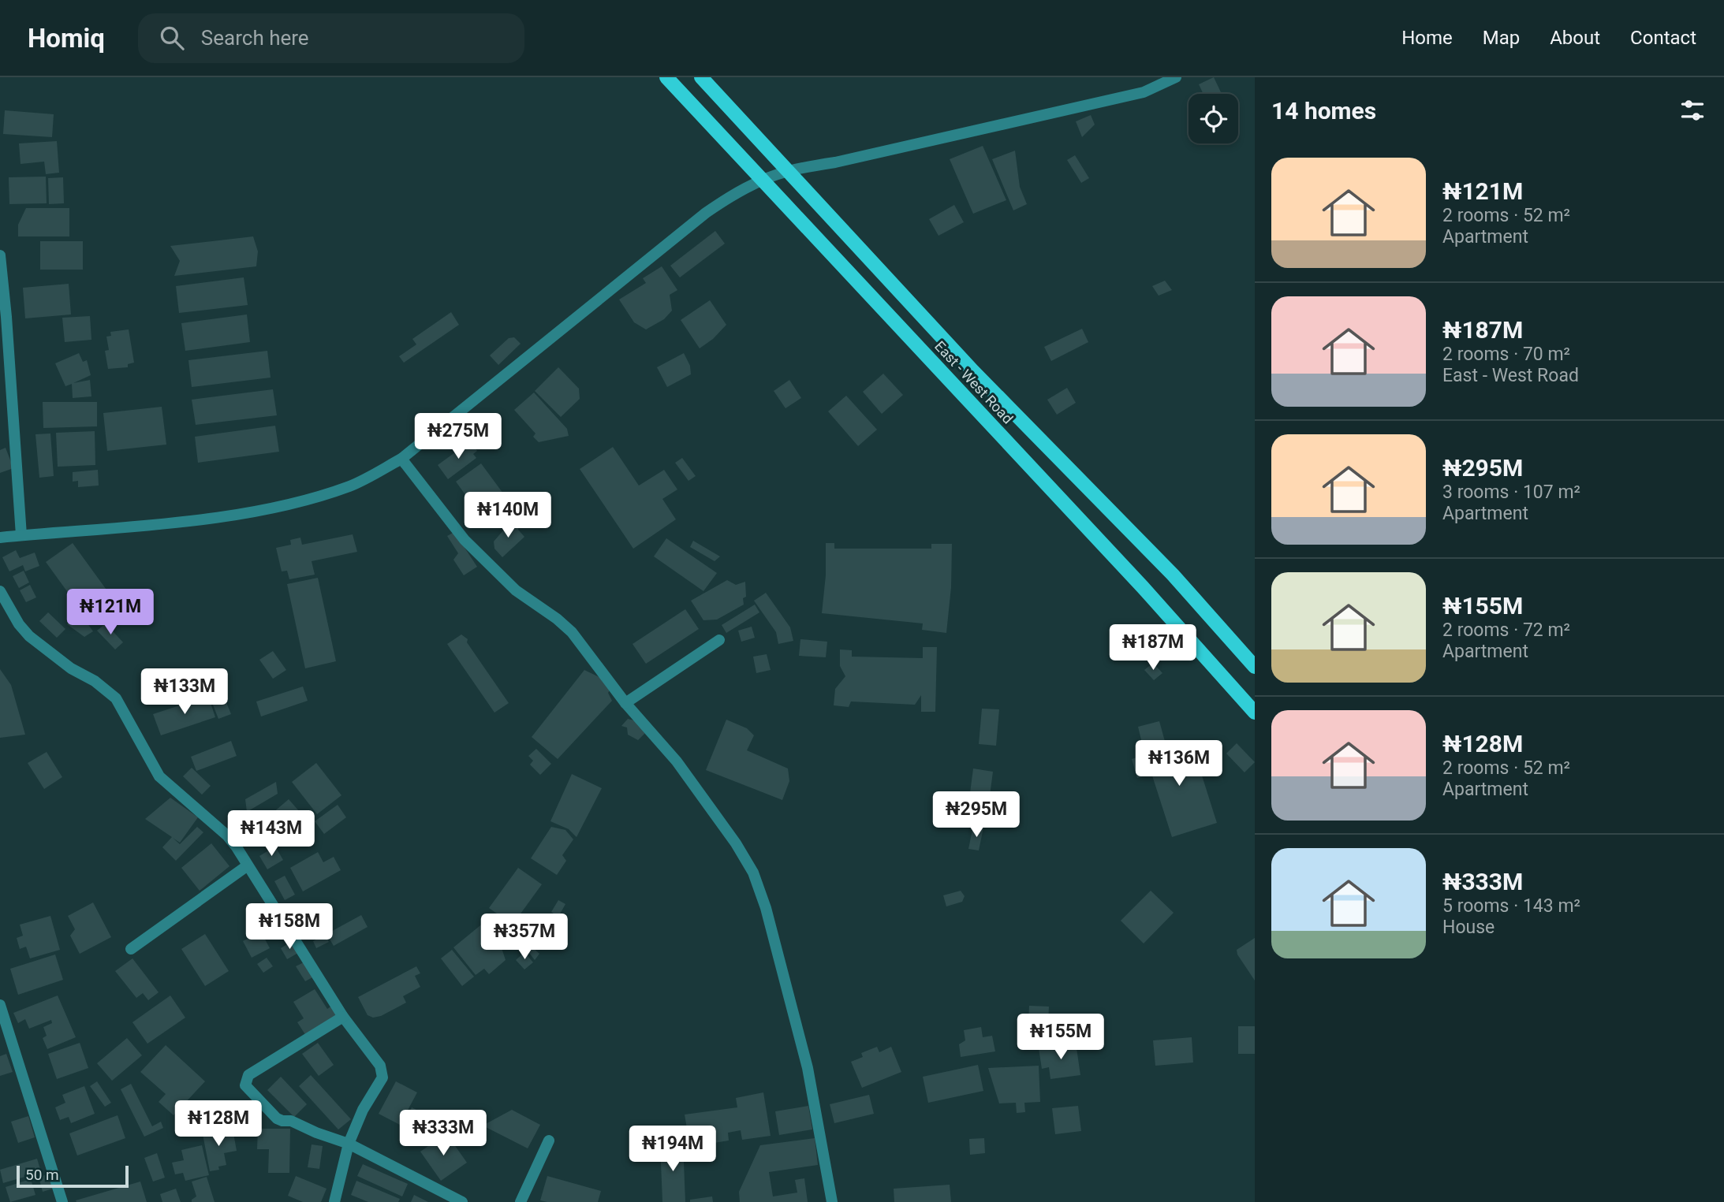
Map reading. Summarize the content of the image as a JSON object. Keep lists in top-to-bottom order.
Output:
{
  "streets": {
    "main road": ["East - West Road"]
  },
  "scale_bar": "50 m",
  "page": {
    "header": "Homiq",
    "search": "Search here",
    "nav": [
      "Home",
      "Map",
      "About",
      "Contact"
    ],
    "heading": "14 homes",
    "list": [
      {
        "name": "₦121M",
        "note": "2 rooms · 52 m² · Apartment"
      },
      {
        "name": "₦187M",
        "note": "2 rooms · 70 m² · East - West Road"
      },
      {
        "name": "₦295M",
        "note": "3 rooms · 107 m² · Apartment"
      },
      {
        "name": "₦155M",
        "note": "2 rooms · 72 m² · Apartment"
      },
      {
        "name": "₦128M",
        "note": "2 rooms · 52 m² · Apartment"
      },
      {
        "name": "₦333M",
        "note": "5 rooms · 143 m² · House"
      }
    ],
    "price": [
      "₦275M",
      "₦140M",
      "₦121M",
      "₦187M",
      "₦133M",
      "₦136M",
      "₦295M",
      "₦143M",
      "₦158M",
      "₦357M",
      "₦155M",
      "₦128M",
      "₦333M",
      "₦194M"
    ],
    "scale": "50 m"
  }
}
